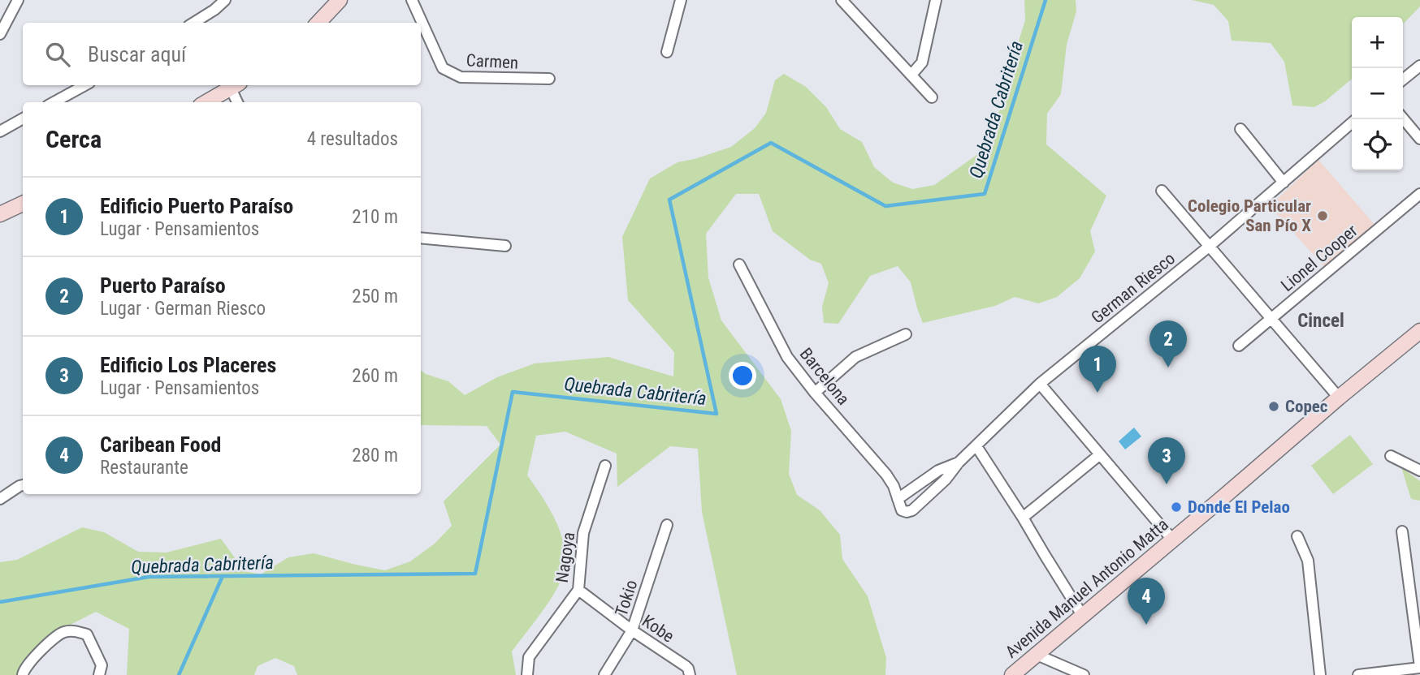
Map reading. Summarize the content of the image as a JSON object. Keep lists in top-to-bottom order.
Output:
{
  "streets": {
    "main road": ["Avenida Manuel Antonio Matta"],
    "street": [
      "Carmen",
      "Lionel Cooper",
      "German Riesco",
      "Barcelona",
      "Nagoya",
      "Tokio",
      "Kobe"
    ]
  },
  "crossings": [
    ["German Riesco", "Barcelona"],
    ["Nagoya", "Kobe"],
    ["Tokio", "Kobe"]
  ],
  "districts": ["Cincel"],
  "water": ["Quebrada Cabritería"],
  "places": ["Colegio Particular San Pío X", "Copec", "Donde El Pelao"],
  "page": {
    "map_buttons": ["+", "−"],
    "search": "Buscar aquí",
    "heading": ["Cerca", "4 resultados"],
    "list": [
      {
        "mark": "1",
        "name": "Edificio Puerto Paraíso",
        "note": "Lugar · Pensamientos",
        "value": "210 m"
      },
      {
        "mark": "2",
        "name": "Puerto Paraíso",
        "note": "Lugar · German Riesco",
        "value": "250 m"
      },
      {
        "mark": "3",
        "name": "Edificio Los Placeres",
        "note": "Lugar · Pensamientos",
        "value": "260 m"
      },
      {
        "mark": "4",
        "name": "Caribean Food",
        "note": "Restaurante",
        "value": "280 m"
      }
    ],
    "pins": [
      "2",
      "1",
      "3",
      "4"
    ]
  }
}
